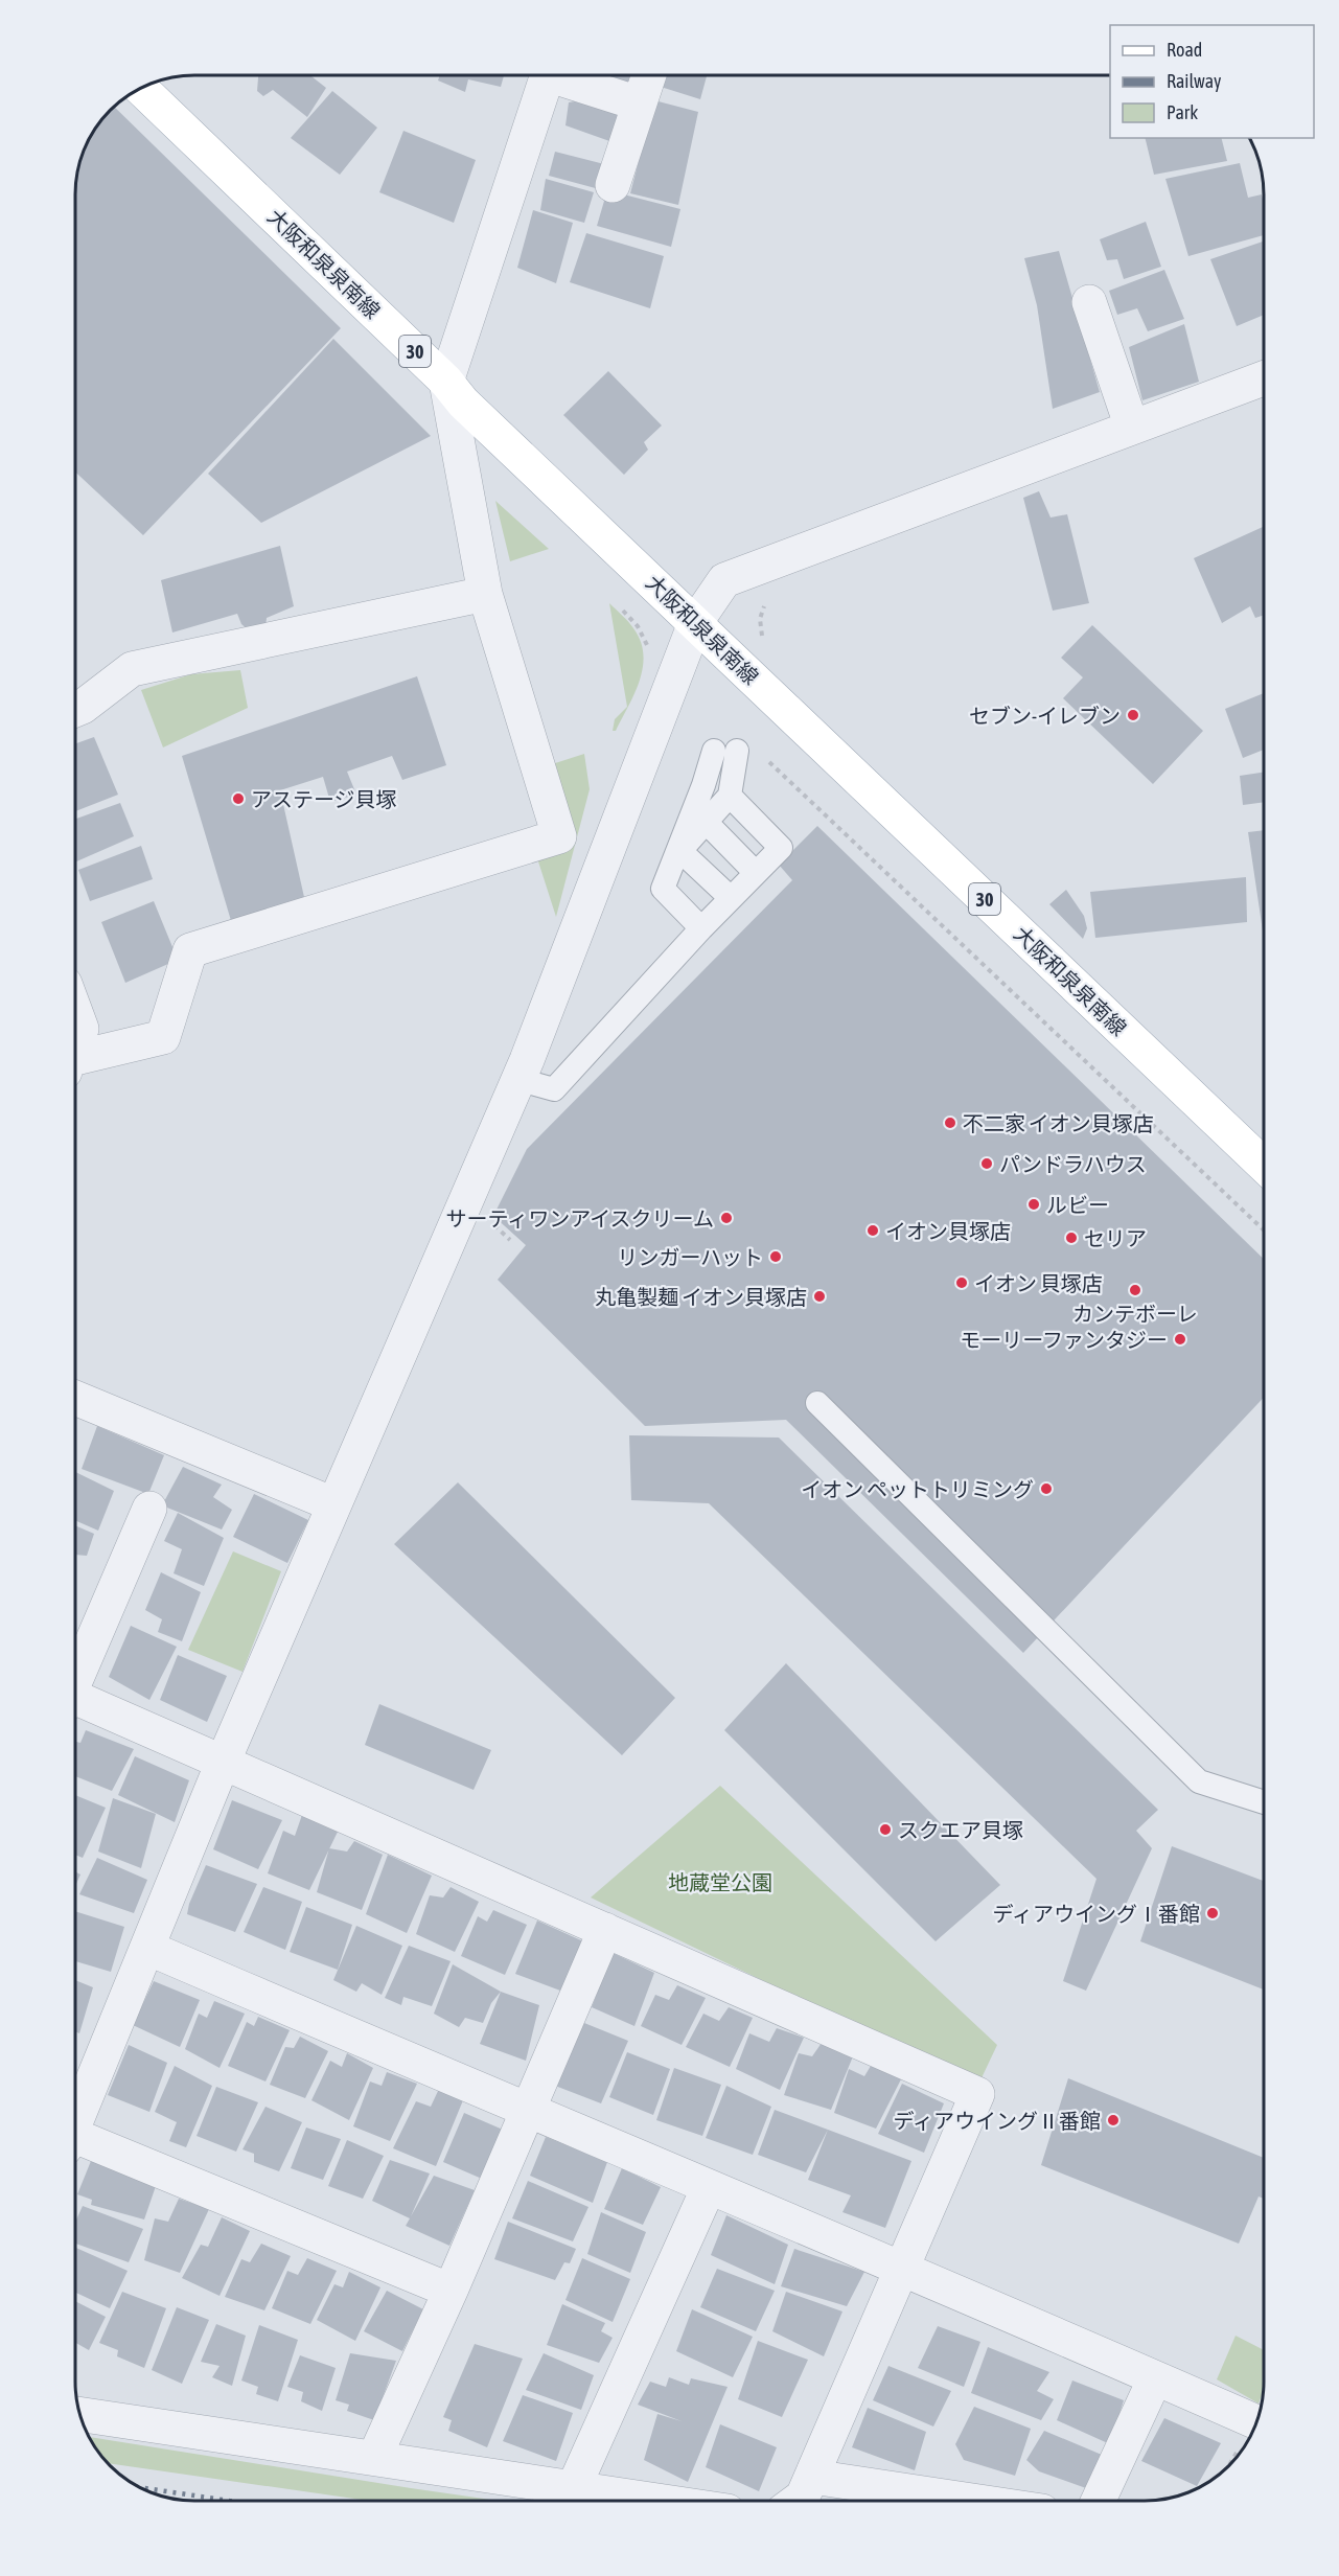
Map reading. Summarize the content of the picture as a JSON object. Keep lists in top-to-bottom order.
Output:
{
  "streets": {
    "main road": ["大阪和泉泉南線", "30"]
  },
  "parks": ["地蔵堂公園"],
  "places": [
    "セブン-イレブン",
    "アステージ貝塚",
    "不二家 イオン貝塚店",
    "パンドラハウス",
    "ルビー",
    "サーティワンアイスクリーム",
    "イオン貝塚店",
    "セリア",
    "リンガーハット",
    "イオン 貝塚店",
    "カンテボーレ",
    "丸亀製麺 イオン貝塚店",
    "モーリーファンタジー",
    "イオン ペットトリミング",
    "スクエア貝塚",
    "ディアウイングⅠ番館",
    "ディアウイングⅡ番館"
  ],
  "legend": ["Road", "Railway", "Park"]
}
